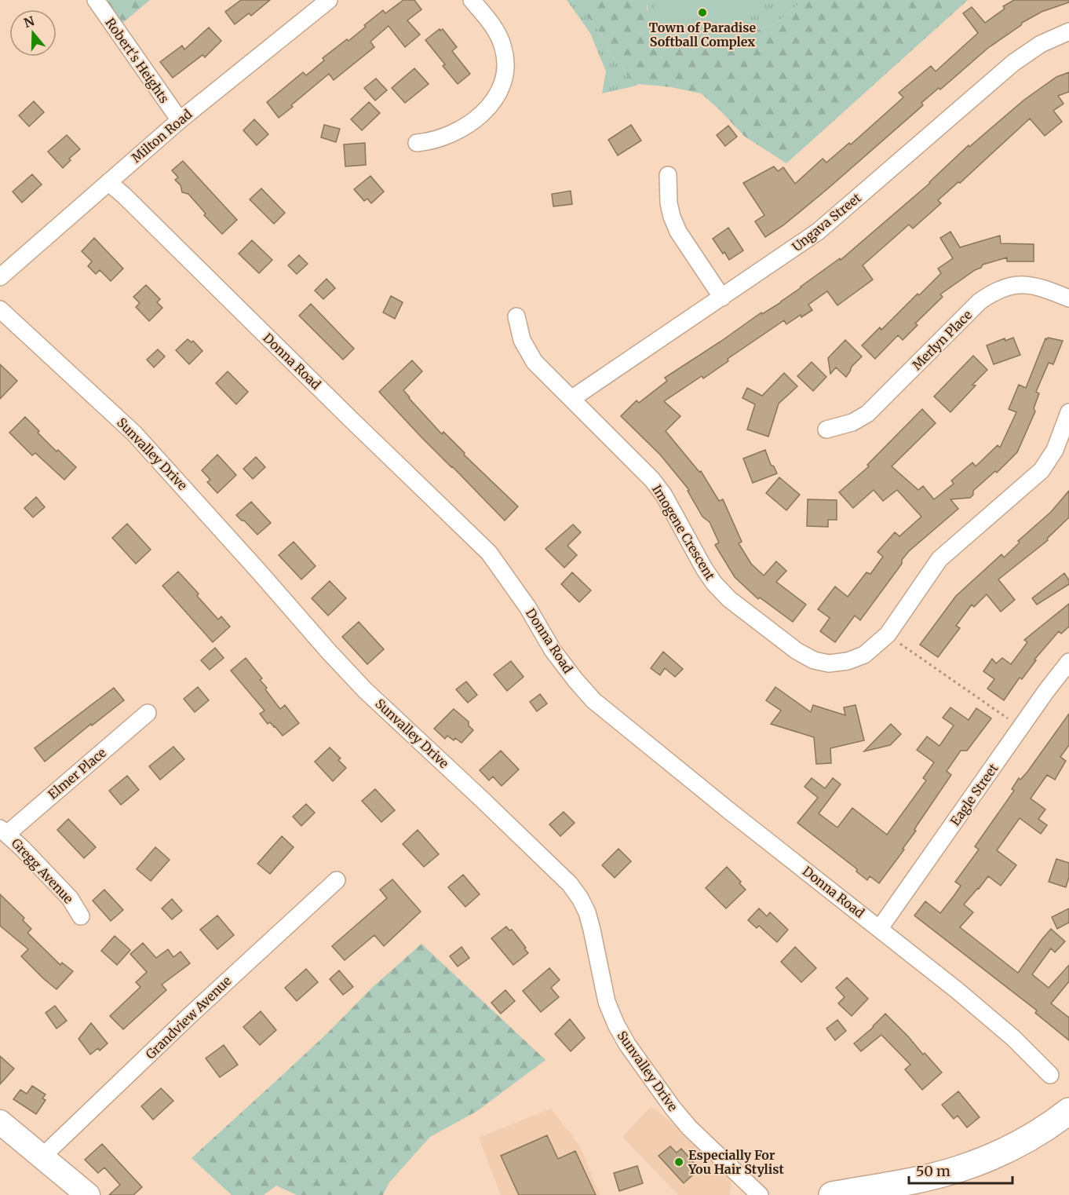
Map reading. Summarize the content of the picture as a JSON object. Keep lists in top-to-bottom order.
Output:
{
  "streets": {
    "street": [
      "Robert's Heights",
      "Milton Road",
      "Ungava Street",
      "Merlyn Place",
      "Donna Road",
      "Sunvalley Drive",
      "Imogene Crescent",
      "Elmer Place",
      "Eagle Street",
      "Gregg Avenue",
      "Grandview Avenue"
    ]
  },
  "crossings": [
    ["Robert's Heights", "Milton Road"],
    ["Milton Road", "Donna Road"],
    ["Ungava Street", "Imogene Crescent"],
    ["Donna Road", "Eagle Street"],
    ["Elmer Place", "Gregg Avenue"]
  ],
  "places": ["Town of Paradise Softball Complex", "Especially For You Hair Stylist"],
  "scale_bar": "50 m",
  "north": "top"
}
